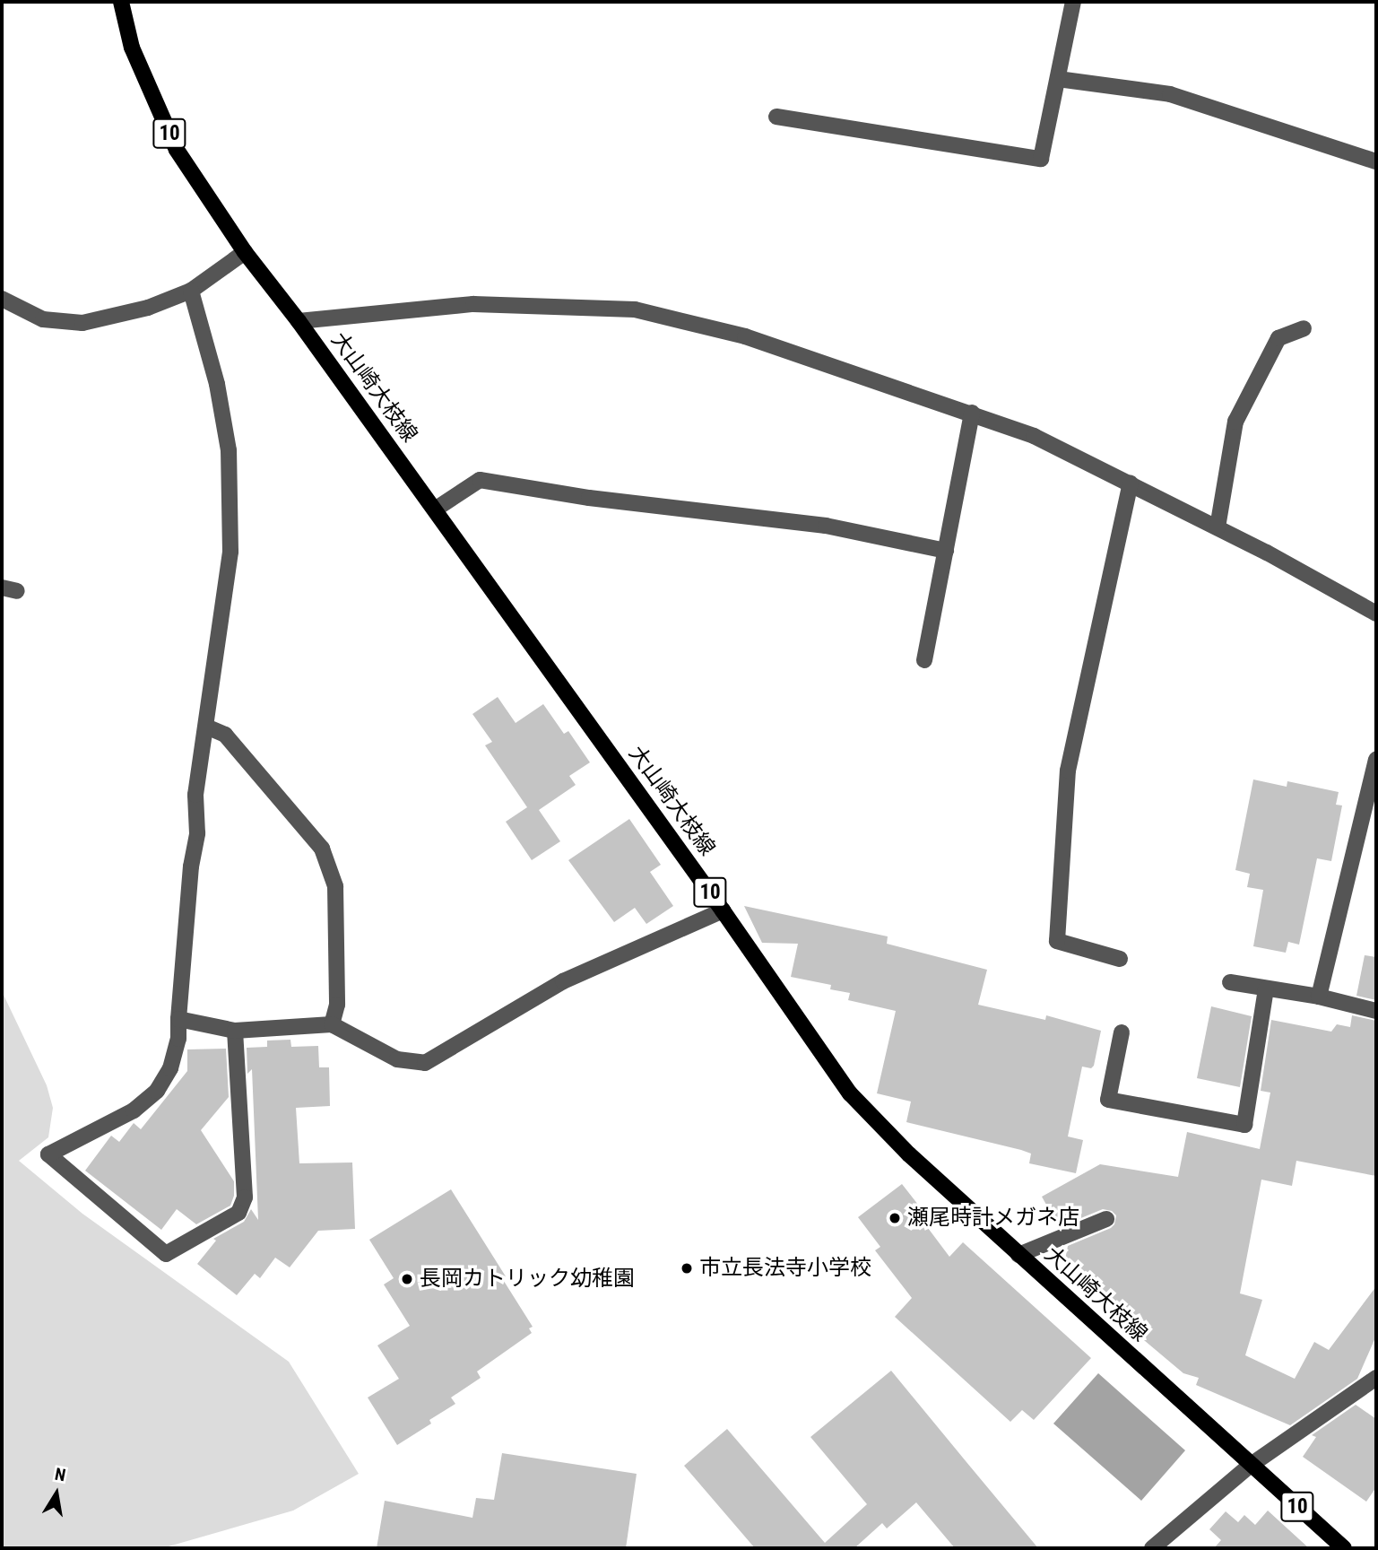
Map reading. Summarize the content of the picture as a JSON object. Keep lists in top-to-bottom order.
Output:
{
  "streets": {
    "main road": ["10", "大山崎大枝線"]
  },
  "places": ["瀬尾時計メガネ店", "市立長法寺小学校", "長岡カトリック幼稚園"],
  "north": "top"
}
